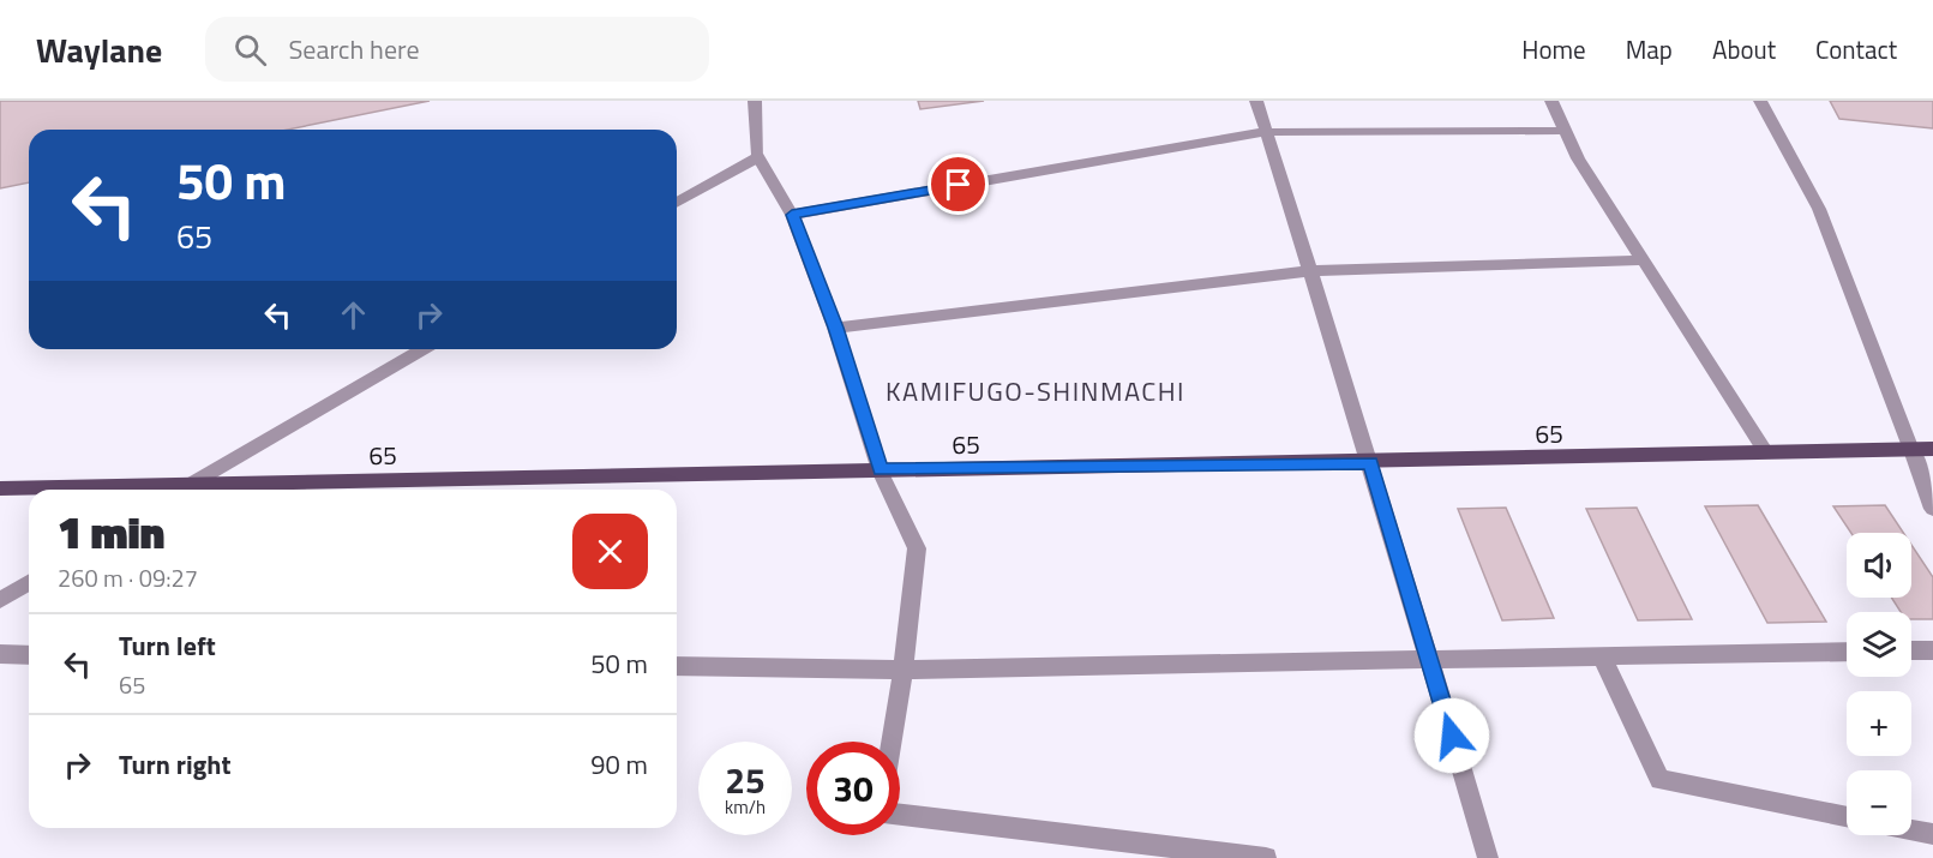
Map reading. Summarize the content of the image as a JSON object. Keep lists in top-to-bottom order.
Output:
{
  "streets": {
    "main road": ["65"]
  },
  "districts": ["KAMIFUGO-SHINMACHI"],
  "page": {
    "header": "Waylane",
    "search": "Search here",
    "nav": [
      "Home",
      "Map",
      "About",
      "Contact"
    ],
    "turn": ["50 m", "65"],
    "heading": ["1 min", "260 m · 09:27"],
    "map_buttons": ["+", "−"],
    "list": [
      {
        "name": "Turn left",
        "note": "65",
        "value": "50 m"
      },
      {
        "name": "Turn right",
        "value": "90 m"
      }
    ],
    "speed": "25 km/h",
    "limit": "30"
  }
}
